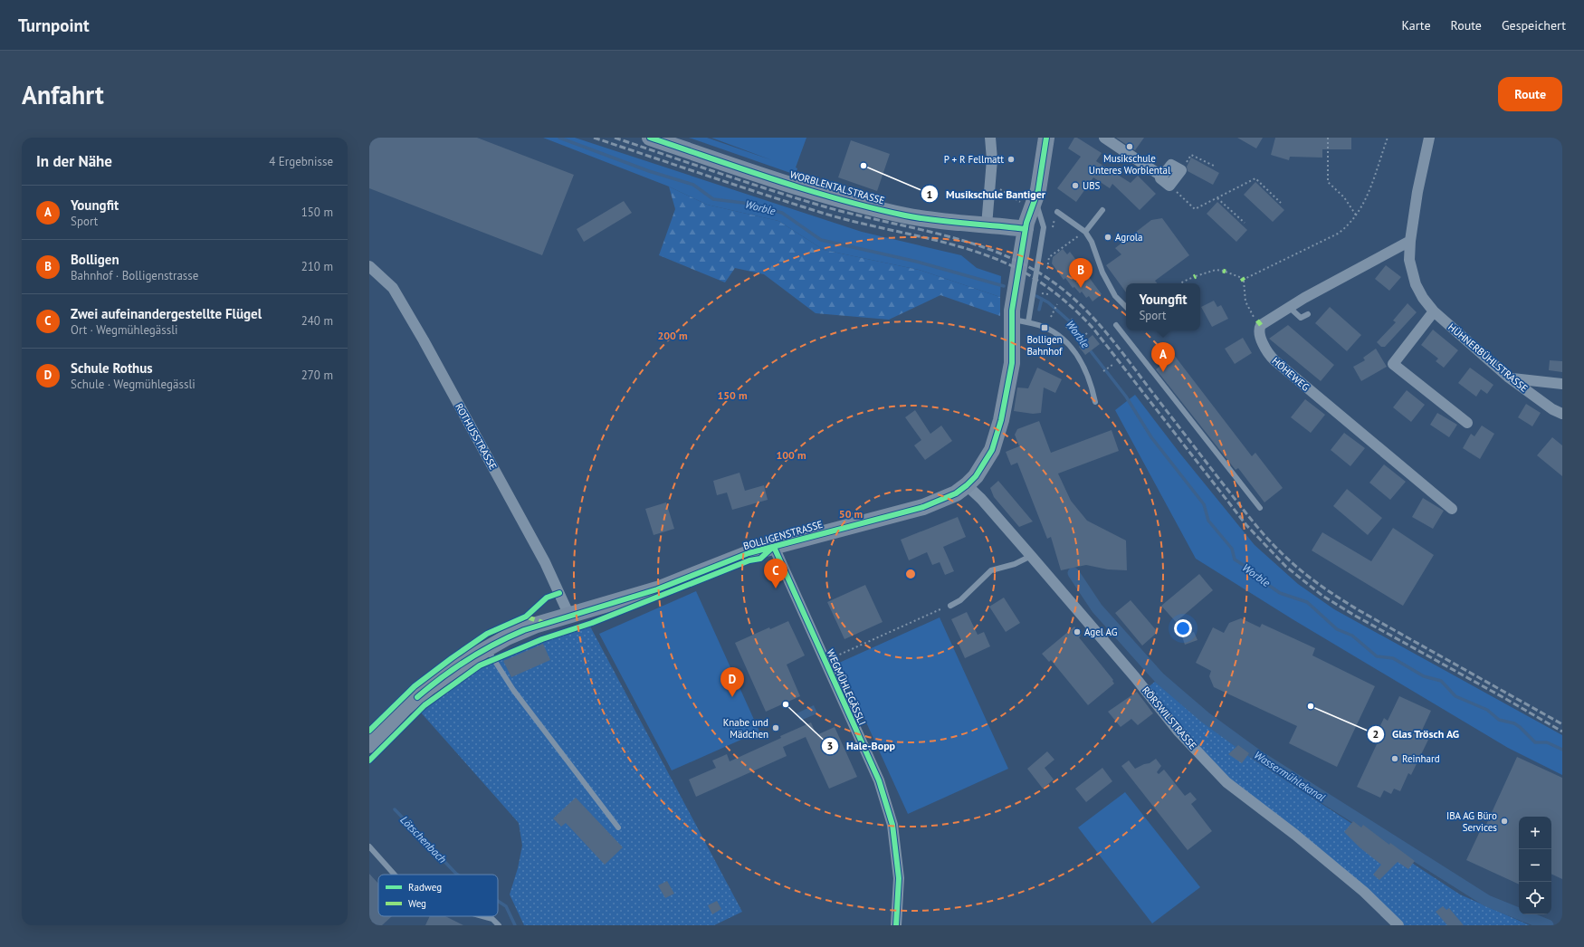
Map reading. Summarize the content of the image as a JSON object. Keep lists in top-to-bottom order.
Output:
{
  "streets": {
    "main road": ["WORBLENTALSTRASSE", "BOLLIGENSTRASSE"],
    "street": [
      "HÜHNERBÜHLSTRASSE",
      "HÖHEWEG",
      "ROTHUSSTRASSE",
      "WEGMÜHLEGÄSSLI",
      "RÖRSWILSTRASSE"
    ]
  },
  "crossings": [
    ["WORBLENTALSTRASSE", "BOLLIGENSTRASSE"],
    ["HÜHNERBÜHLSTRASSE", "HÖHEWEG"],
    ["ROTHUSSTRASSE", "BOLLIGENSTRASSE"],
    ["BOLLIGENSTRASSE", "WEGMÜHLEGÄSSLI"],
    ["BOLLIGENSTRASSE", "RÖRSWILSTRASSE"]
  ],
  "water": ["Worble", "Wassermühlekanal", "Lötschenbach"],
  "places": {
    "other": [
      "Musikschule Unteres Worblental",
      "P + R Fellmatt",
      "Musikschule Bantiger",
      "UBS",
      "Agrola",
      "Agel AG",
      "Hale-Bopp",
      "Glas Trösch AG",
      "Knabe und Mädchen",
      "Reinhard",
      "IBA AG Büro Services"
    ],
    "transit": ["Bolligen Bahnhof"]
  },
  "legend": ["Radweg", "Weg"],
  "page": {
    "header": "Turnpoint",
    "nav": ["Karte", "Route", "Gespeichert"],
    "buttons": "Route",
    "title": "Anfahrt",
    "heading": ["In der Nähe", "4 Ergebnisse"],
    "list": [
      {
        "mark": "A",
        "name": "Youngfit",
        "note": "Sport",
        "value": "150 m"
      },
      {
        "mark": "B",
        "name": "Bolligen",
        "note": "Bahnhof · Bolligenstrasse",
        "value": "210 m"
      },
      {
        "mark": "C",
        "name": "Zwei aufeinandergestellte Flügel",
        "note": "Ort · Wegmühlegässli",
        "value": "240 m"
      },
      {
        "mark": "D",
        "name": "Schule Rothus",
        "note": "Schule · Wegmühlegässli",
        "value": "270 m"
      }
    ],
    "pins": [
      "B",
      "A",
      "C",
      "D"
    ],
    "popup": ["Youngfit", "Sport"],
    "map_buttons": ["+", "−"]
  },
  "rings": [
    "200 m",
    "150 m",
    "100 m",
    "50 m"
  ]
}
